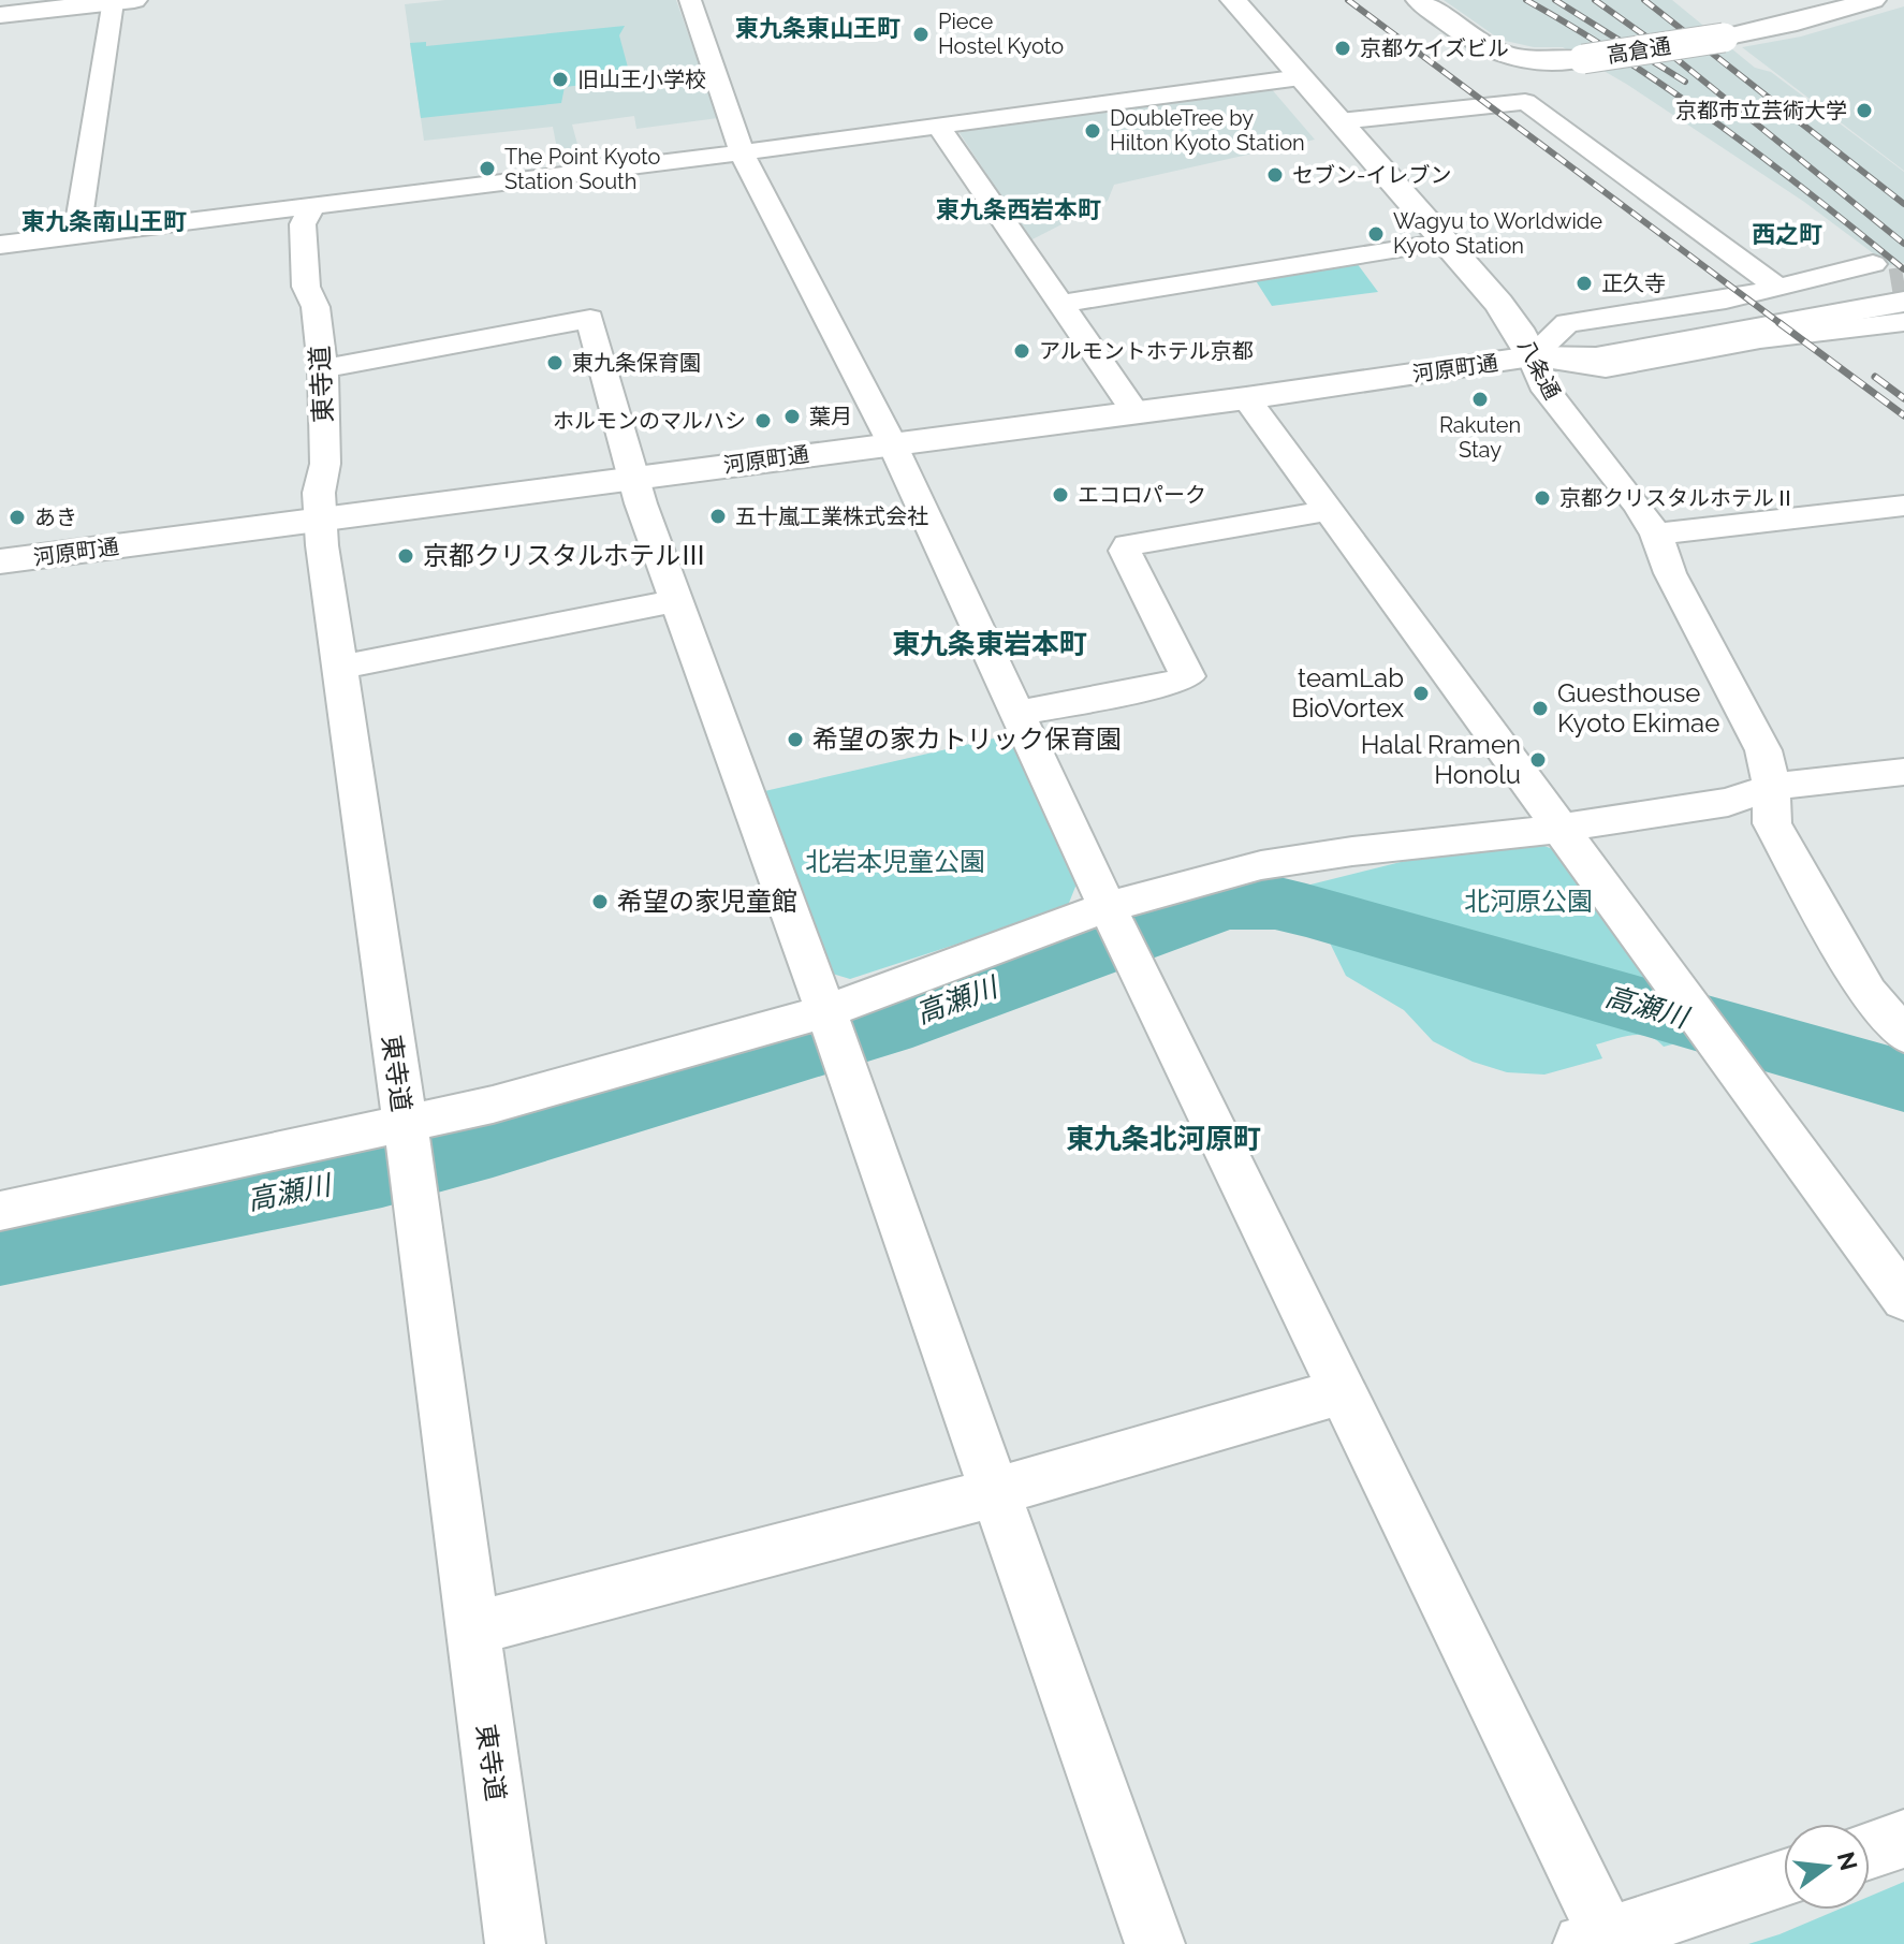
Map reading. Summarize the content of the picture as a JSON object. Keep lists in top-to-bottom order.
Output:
{
  "streets": {
    "main road": ["高倉通", "河原町通", "八条通"],
    "street": ["東寺道"]
  },
  "crossings": [
    ["河原町通", "八条通"],
    ["河原町通", "東寺道"]
  ],
  "districts": [
    "東九条東山王町",
    "東九条西岩本町",
    "東九条南山王町",
    "西之町",
    "東九条東岩本町",
    "東九条北河原町"
  ],
  "water": ["高瀬川"],
  "parks": ["北岩本児童公園", "北河原公園"],
  "places": [
    "Piece Hostel Kyoto",
    "京都ケイズビル",
    "旧山王小学校",
    "京都市立芸術大学",
    "DoubleTree by Hilton Kyoto Station",
    "The Point Kyoto Station South",
    "セブン-イレブン",
    "Wagyu to Worldwide Kyoto Station",
    "正久寺",
    "アルモントホテル京都",
    "東九条保育園",
    "Rakuten Stay",
    "葉月",
    "ホルモンのマルハシ",
    "エコロパーク",
    "京都クリスタルホテルⅡ",
    "五十嵐工業株式会社",
    "あき",
    "京都クリスタルホテルⅢ",
    "teamLab BioVortex",
    "Guesthouse Kyoto Ekimae",
    "希望の家カトリック保育園",
    "Halal Rramen Honolu",
    "希望の家児童館"
  ],
  "north": "right"
}
